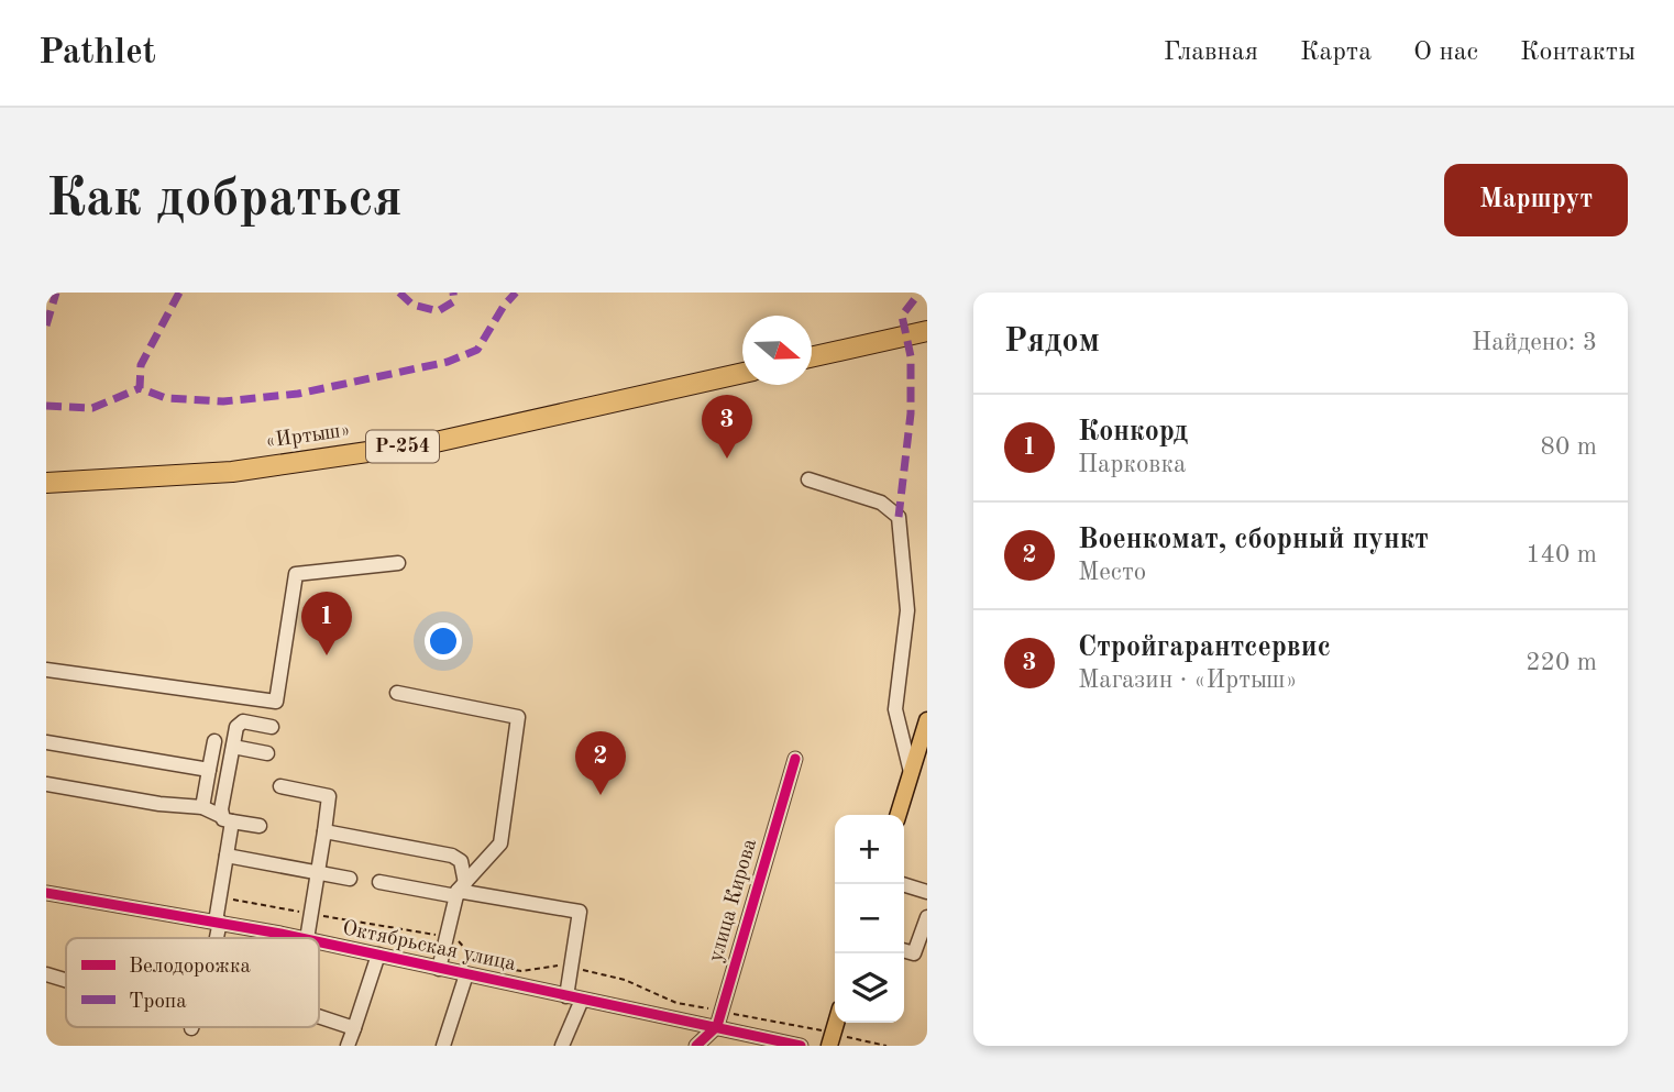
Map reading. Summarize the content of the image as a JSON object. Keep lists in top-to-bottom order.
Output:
{
  "streets": {
    "highway": ["«Иртыш»", "Р-254"],
    "street": ["улица Кирова", "Октябрьская улица"]
  },
  "crossings": [
    ["улица Кирова", "Октябрьская улица"]
  ],
  "legend": ["Велодорожка", "Тропа"],
  "north": "right",
  "page": {
    "header": "Pathlet",
    "nav": [
      "Главная",
      "Карта",
      "О нас",
      "Контакты"
    ],
    "buttons": "Маршрут",
    "title": "Как добраться",
    "heading": ["Рядом", "Найдено: 3"],
    "list": [
      {
        "mark": "1",
        "name": "Конкорд",
        "note": "Парковка",
        "value": "80 m"
      },
      {
        "mark": "2",
        "name": "Военкомат, сборный пункт",
        "note": "Место",
        "value": "140 m"
      },
      {
        "mark": "3",
        "name": "Стройгарантсервис",
        "note": "Магазин · «Иртыш»",
        "value": "220 m"
      }
    ],
    "pins": ["3", "1", "2"],
    "map_buttons": ["+", "−"]
  }
}
